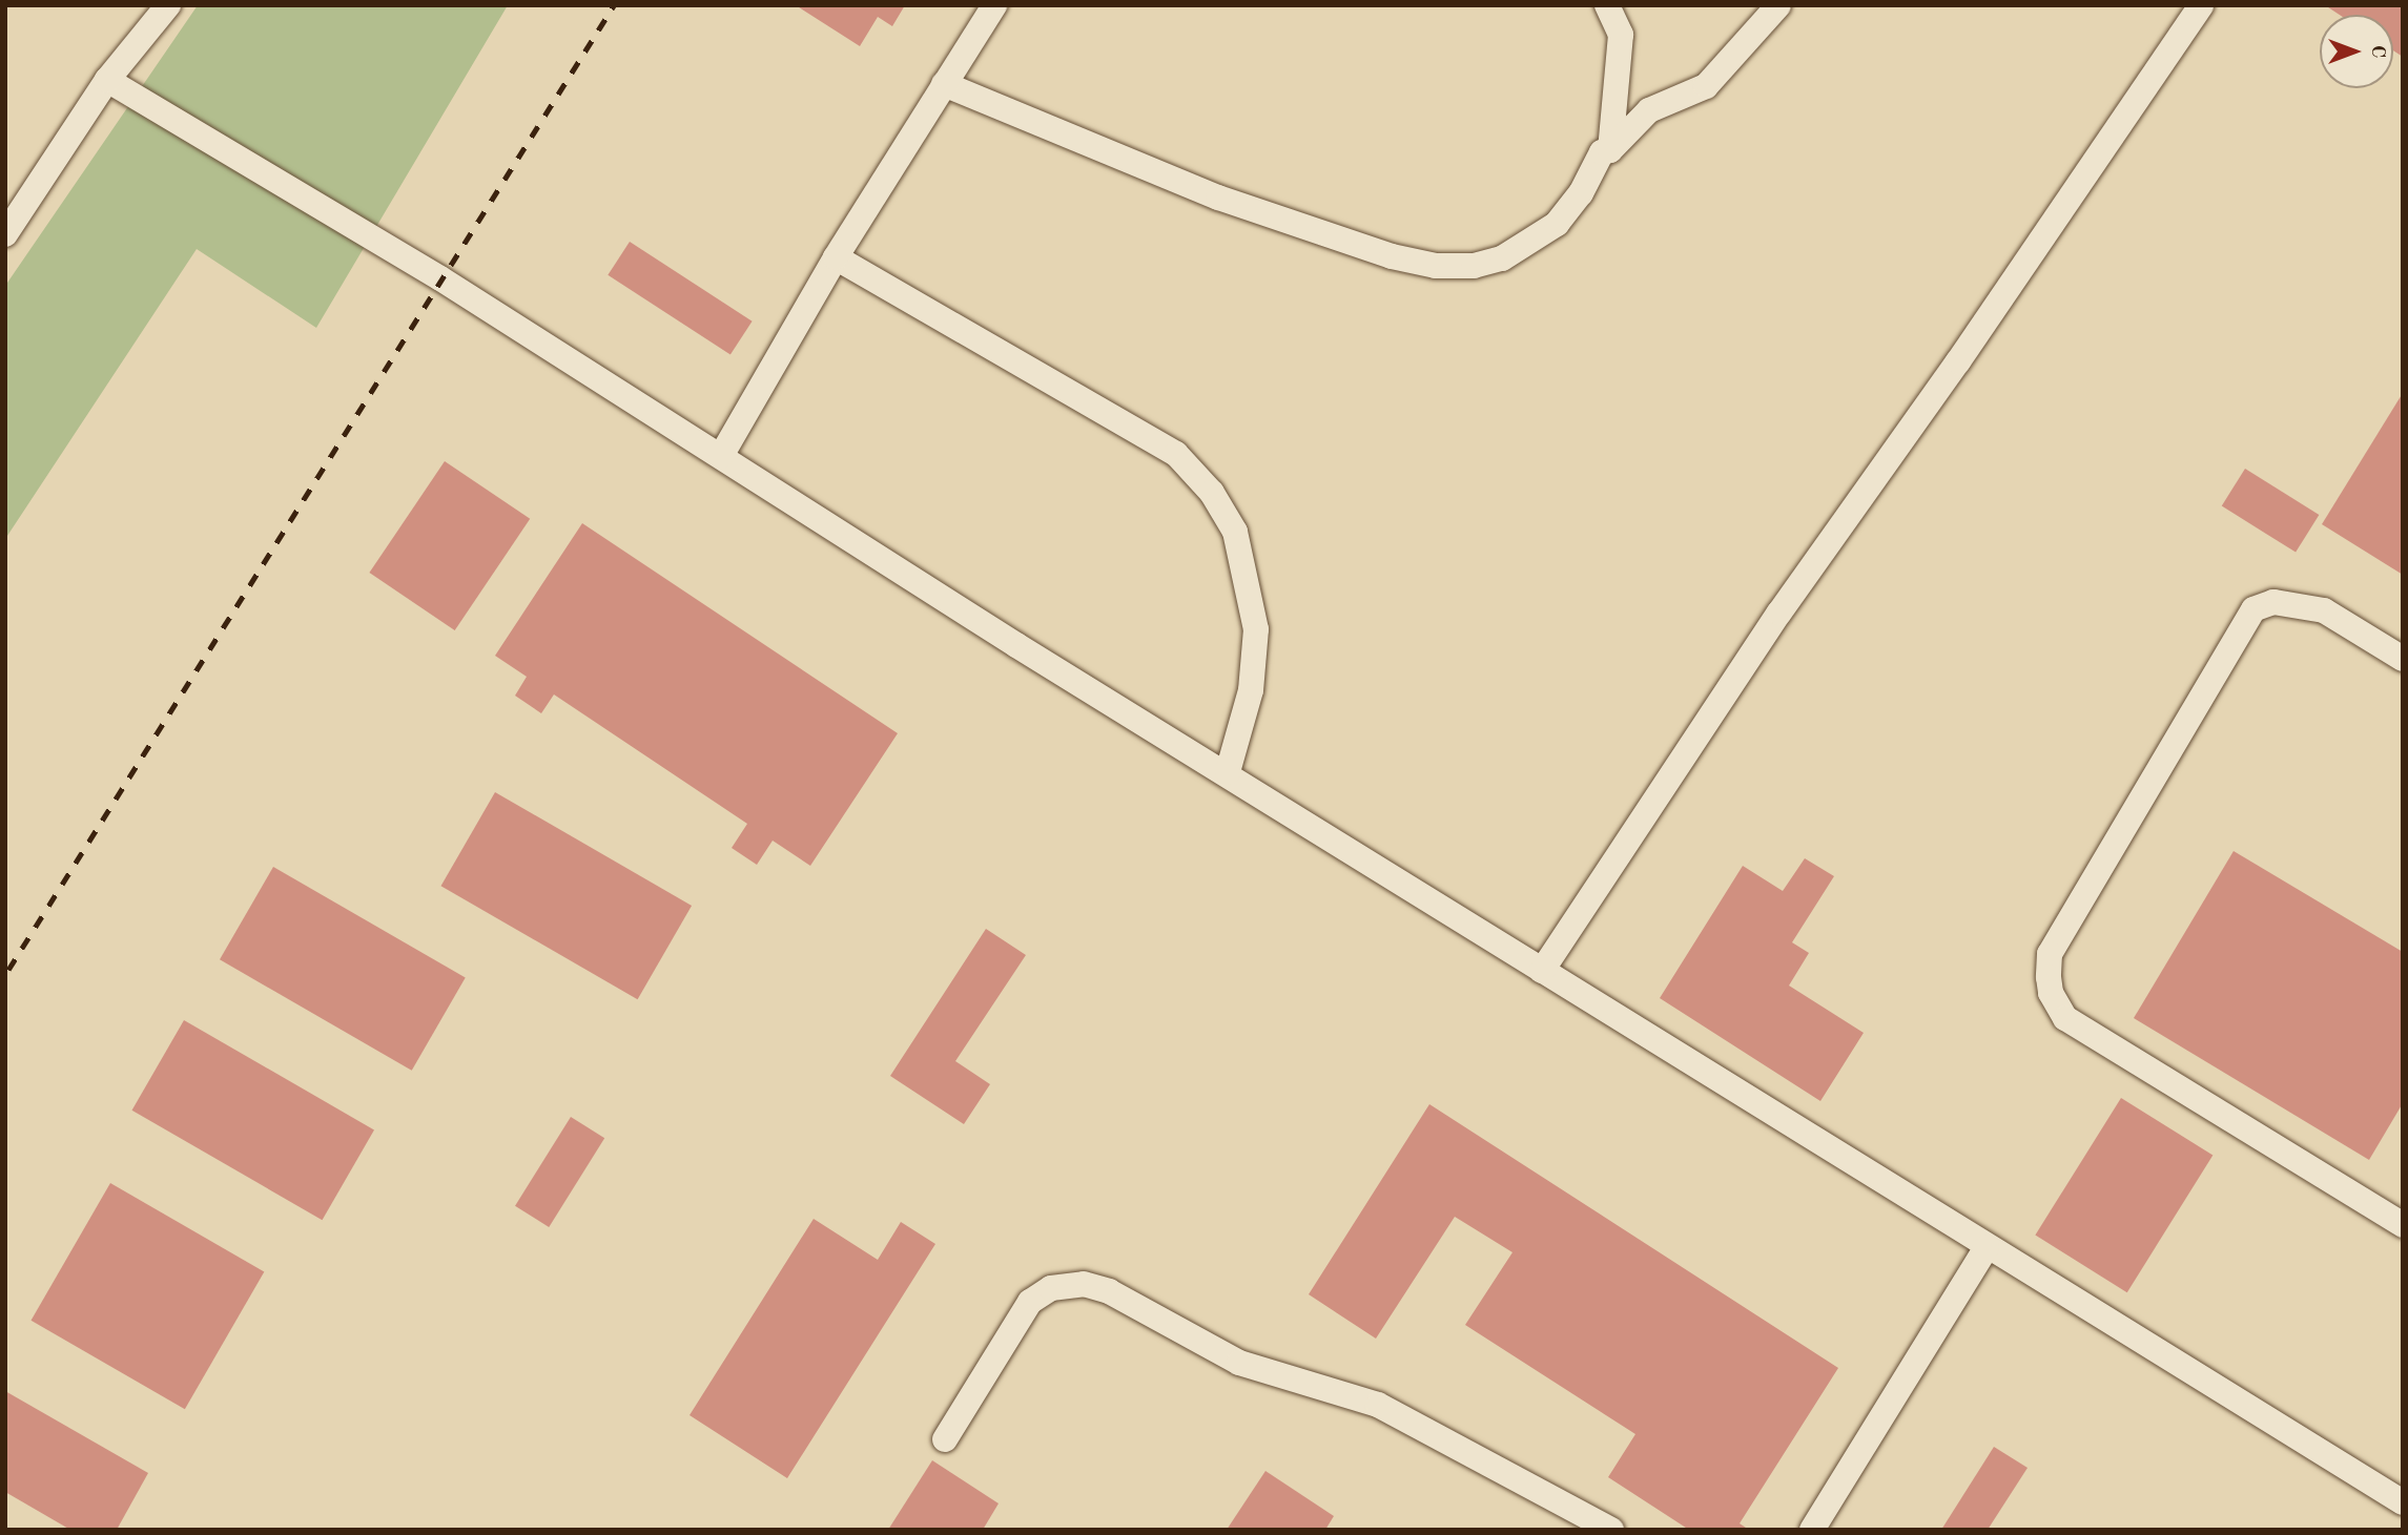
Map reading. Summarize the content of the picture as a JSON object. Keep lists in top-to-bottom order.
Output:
{
  "north": "right"
}
